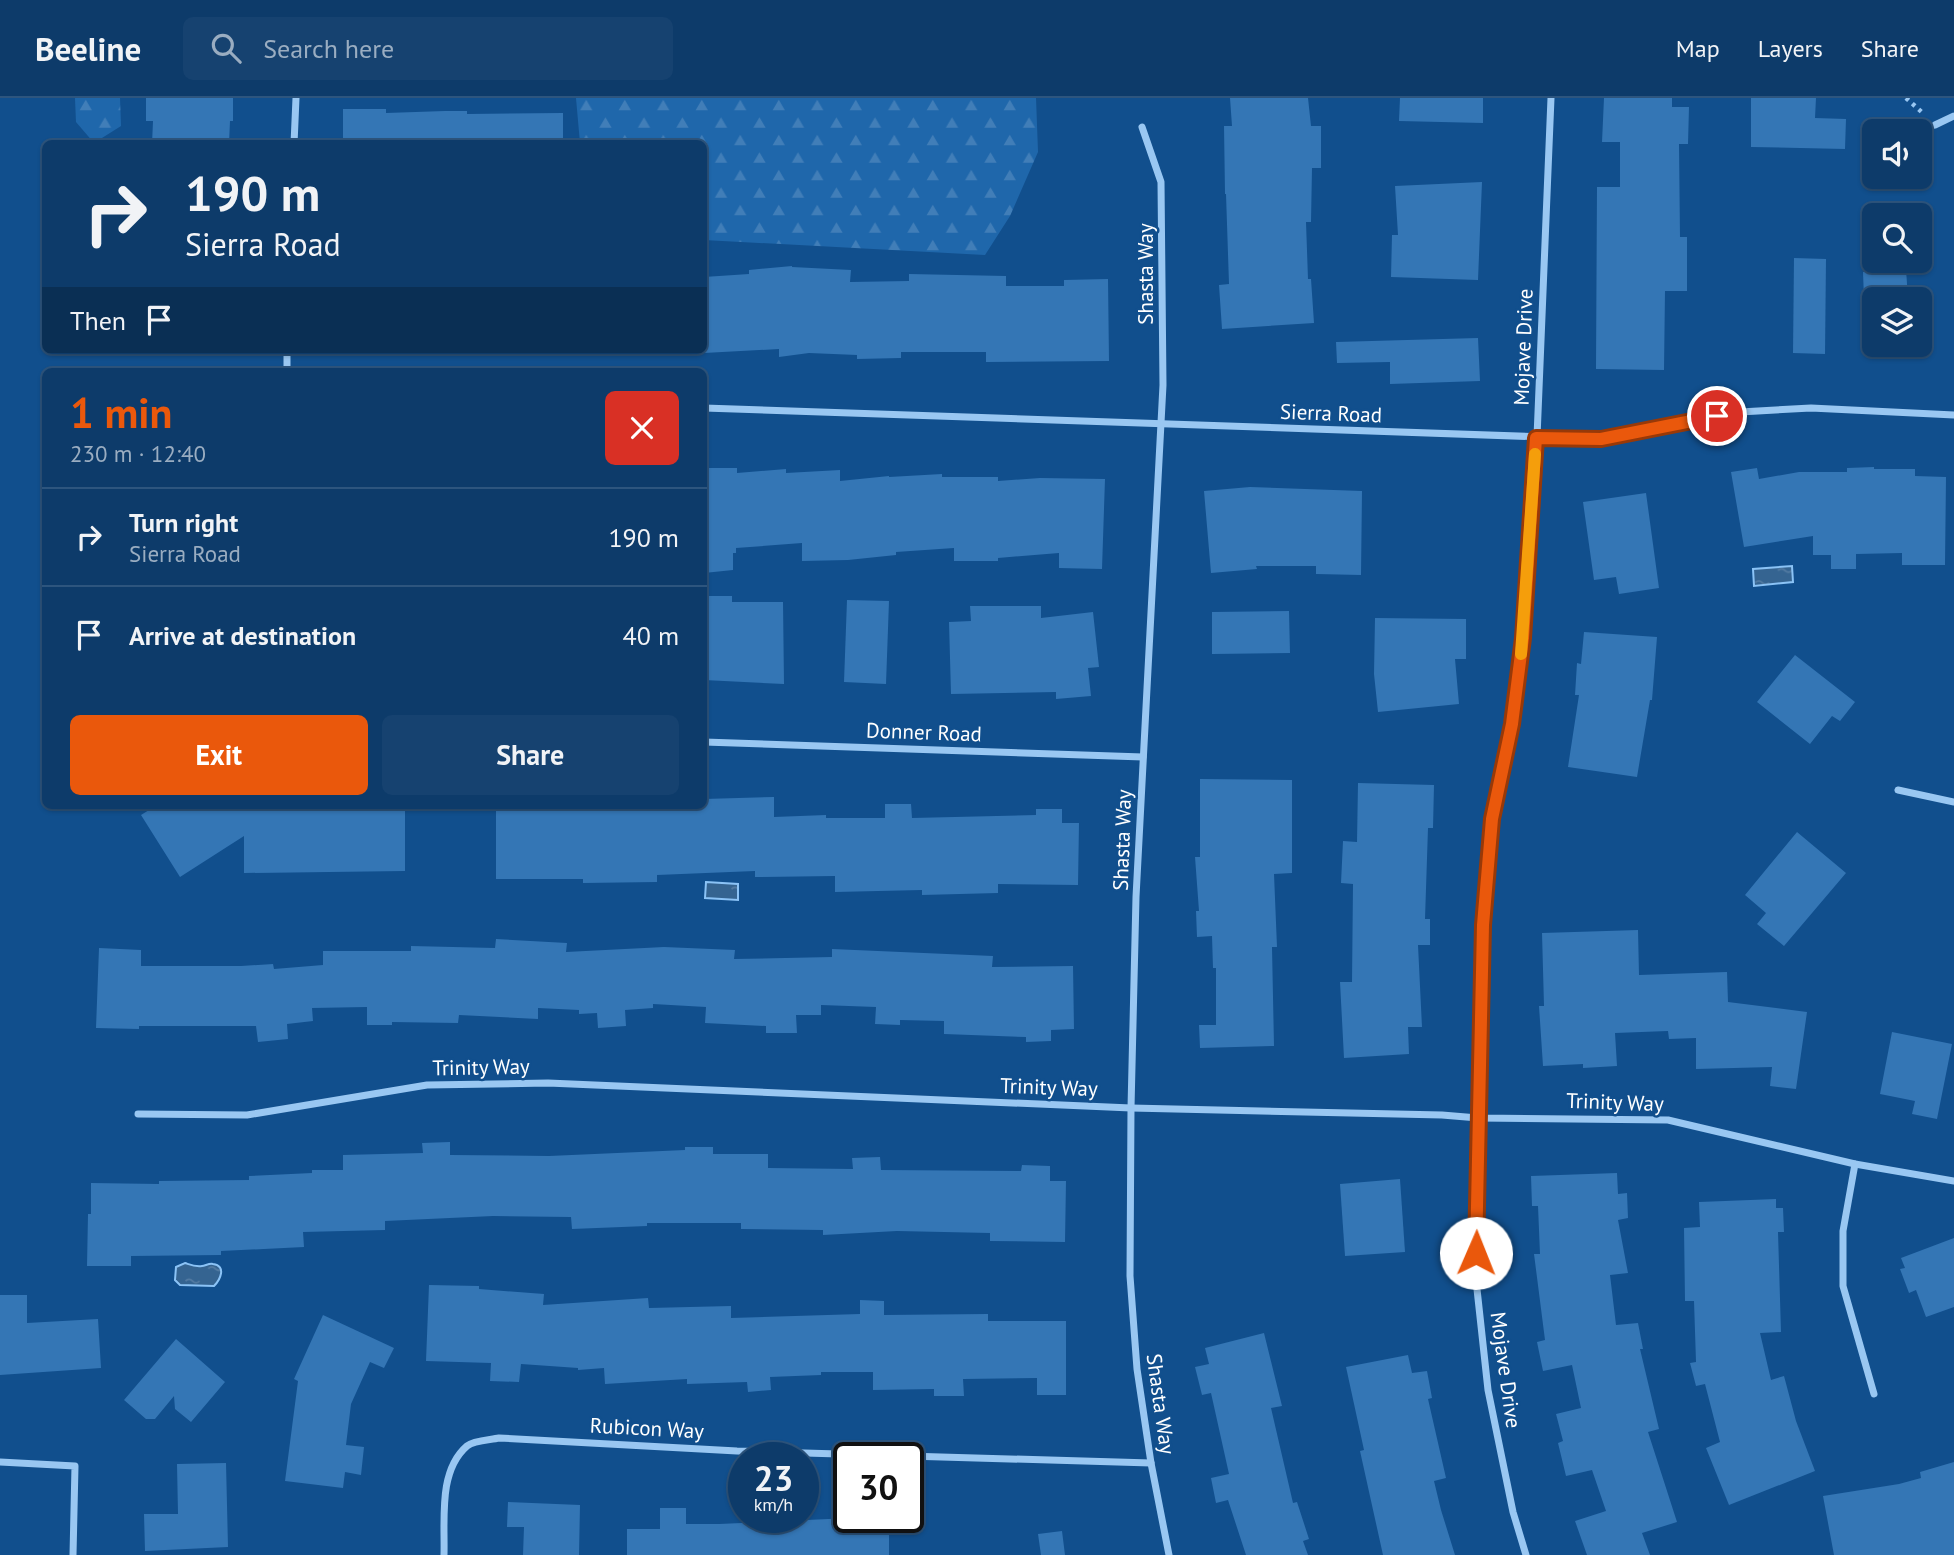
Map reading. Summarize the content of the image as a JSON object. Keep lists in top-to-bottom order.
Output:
{
  "streets": {
    "street": [
      "Shasta Way",
      "Mojave Drive",
      "Sierra Road",
      "Donner Road",
      "Trinity Way",
      "Rubicon Way"
    ]
  },
  "crossings": [
    ["Shasta Way", "Sierra Road"],
    ["Shasta Way", "Donner Road"],
    ["Shasta Way", "Trinity Way"],
    ["Shasta Way", "Rubicon Way"],
    ["Mojave Drive", "Sierra Road"],
    ["Mojave Drive", "Trinity Way"]
  ],
  "page": {
    "header": "Beeline",
    "search": "Search here",
    "nav": ["Map", "Layers", "Share"],
    "turn": ["190 m", "Sierra Road"],
    "then": "Then",
    "heading": ["1 min", "230 m · 12:40"],
    "list": [
      {
        "name": "Turn right",
        "note": "Sierra Road",
        "value": "190 m"
      },
      {
        "name": "Arrive at destination",
        "value": "40 m"
      }
    ],
    "buttons": ["Exit", "Share"],
    "speed": "23 km/h",
    "limit": "30"
  }
}
